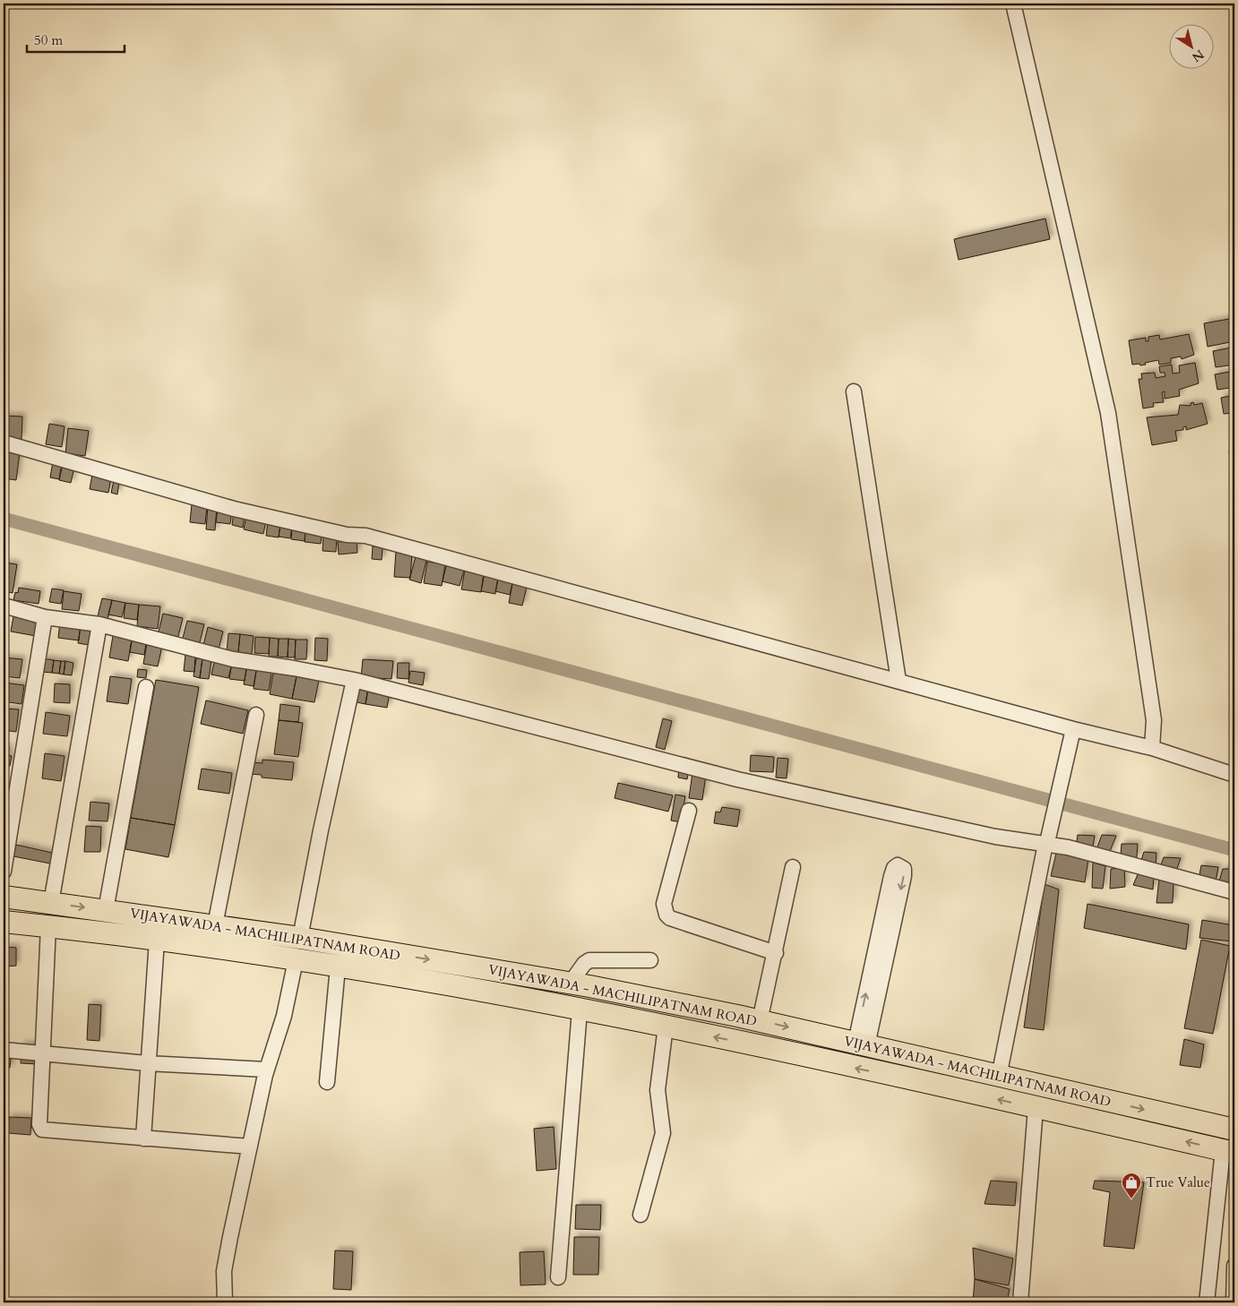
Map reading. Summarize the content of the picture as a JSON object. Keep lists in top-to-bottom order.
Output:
{
  "streets": {
    "highway": ["VIJAYAWADA - MACHILIPATNAM ROAD"]
  },
  "places": {
    "shop": ["True Value"]
  },
  "scale_bar": "50 m",
  "north": "bottom right"
}
